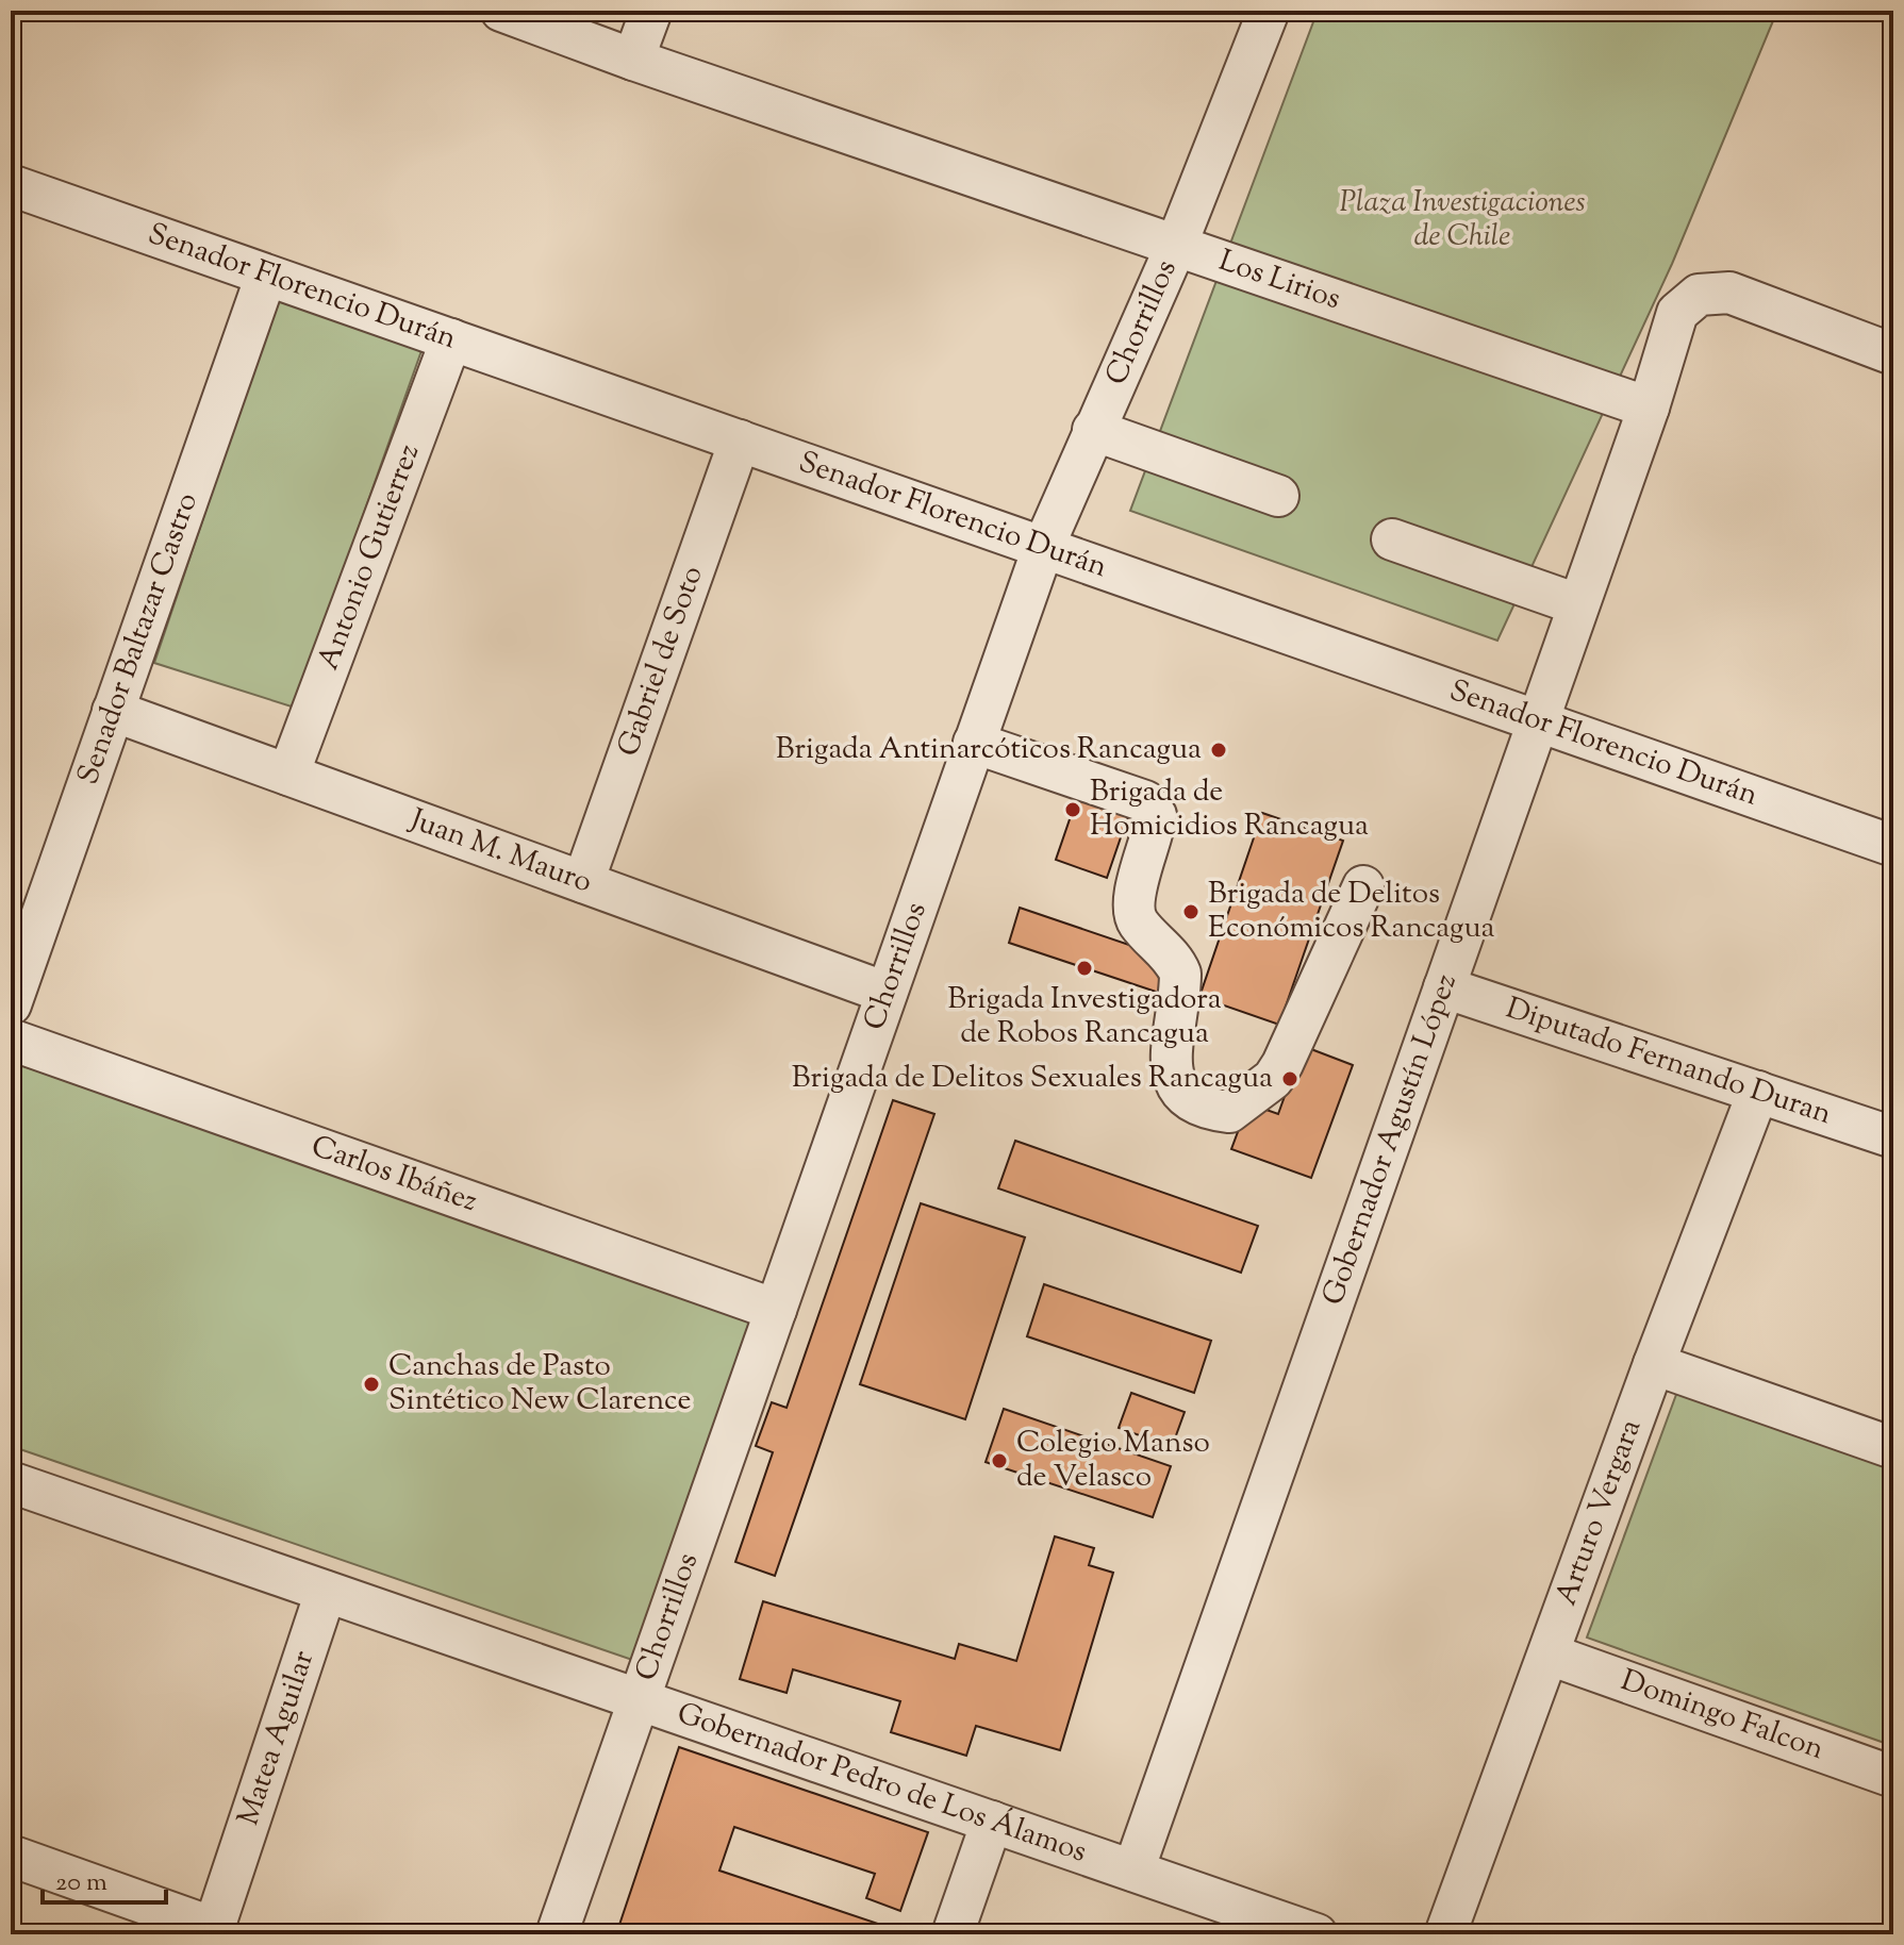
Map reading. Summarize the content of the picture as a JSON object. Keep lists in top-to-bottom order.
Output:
{
  "streets": {
    "street": [
      "Los Lirios",
      "Senador Florencio Durán",
      "Chorrillos",
      "Antonio Gutierrez",
      "Senador Baltazar Castro",
      "Gabriel de Soto",
      "Juan M. Mauro",
      "Diputado Fernando Duran",
      "Gobernador Agustín López",
      "Carlos Ibáñez",
      "Arturo Vergara",
      "Domingo Falcon",
      "Matea Aguilar",
      "Gobernador Pedro de Los Álamos"
    ]
  },
  "crossings": [
    ["Los Lirios", "Chorrillos"],
    ["Los Lirios", "Gobernador Agustín López"],
    ["Senador Florencio Durán", "Chorrillos"],
    ["Senador Florencio Durán", "Antonio Gutierrez"],
    ["Senador Florencio Durán", "Senador Baltazar Castro"],
    ["Senador Florencio Durán", "Gabriel de Soto"],
    ["Senador Florencio Durán", "Gobernador Agustín López"],
    ["Chorrillos", "Juan M. Mauro"],
    ["Chorrillos", "Carlos Ibáñez"],
    ["Chorrillos", "Gobernador Pedro de Los Álamos"],
    ["Antonio Gutierrez", "Juan M. Mauro"],
    ["Senador Baltazar Castro", "Juan M. Mauro"],
    ["Gabriel de Soto", "Juan M. Mauro"],
    ["Diputado Fernando Duran", "Gobernador Agustín López"],
    ["Diputado Fernando Duran", "Arturo Vergara"],
    ["Gobernador Agustín López", "Gobernador Pedro de Los Álamos"],
    ["Arturo Vergara", "Domingo Falcon"],
    ["Matea Aguilar", "Gobernador Pedro de Los Álamos"]
  ],
  "parks": ["Plaza Investigaciones de Chile"],
  "places": [
    "Brigada Antinarcóticos Rancagua",
    "Brigada de Homicidios Rancagua",
    "Brigada de Delitos Económicos Rancagua",
    "Brigada Investigadora de Robos Rancagua",
    "Brigada de Delitos Sexuales Rancagua",
    "Canchas de Pasto Sintético New Clarence",
    "Colegio Manso de Velasco"
  ],
  "scale_bar": "20 m"
}
